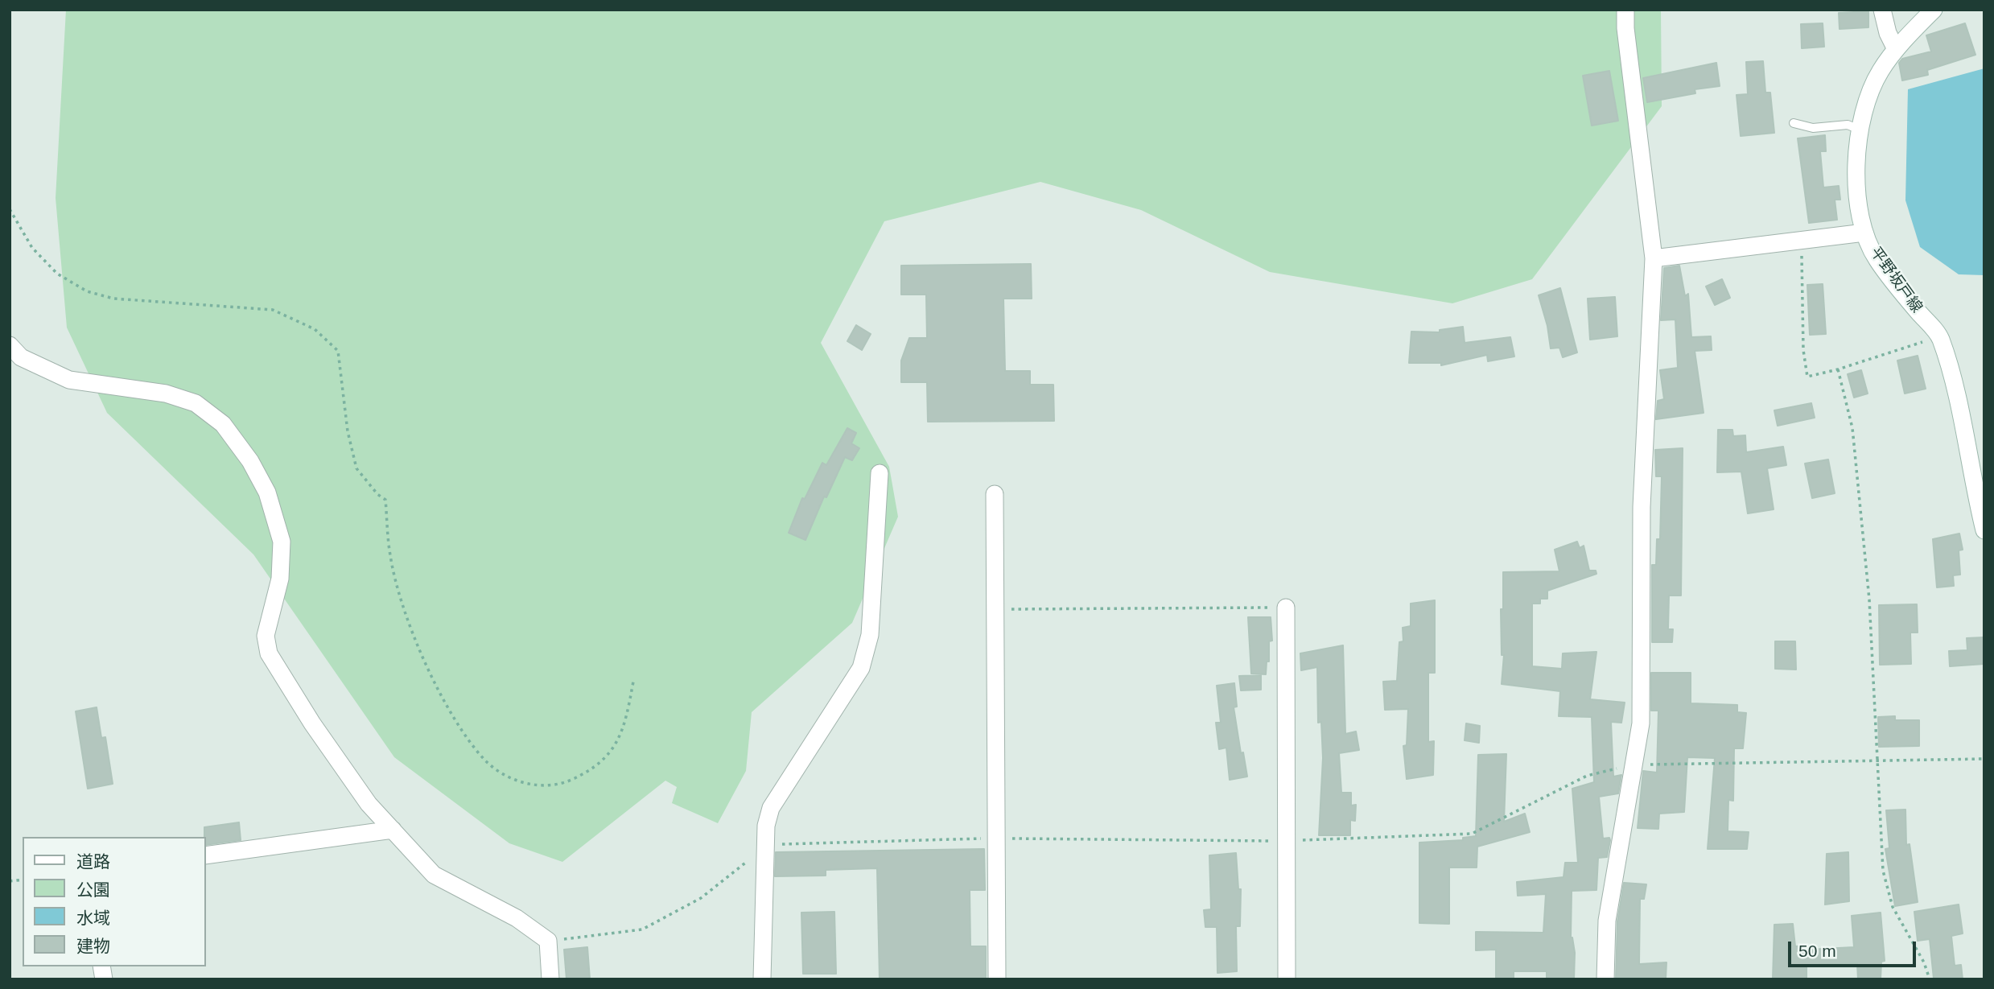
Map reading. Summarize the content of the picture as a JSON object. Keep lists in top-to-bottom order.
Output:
{
  "streets": {
    "street": ["平野坂戸線"]
  },
  "legend": [
    "道路",
    "公園",
    "水域",
    "建物"
  ],
  "scale_bar": "50 m"
}
